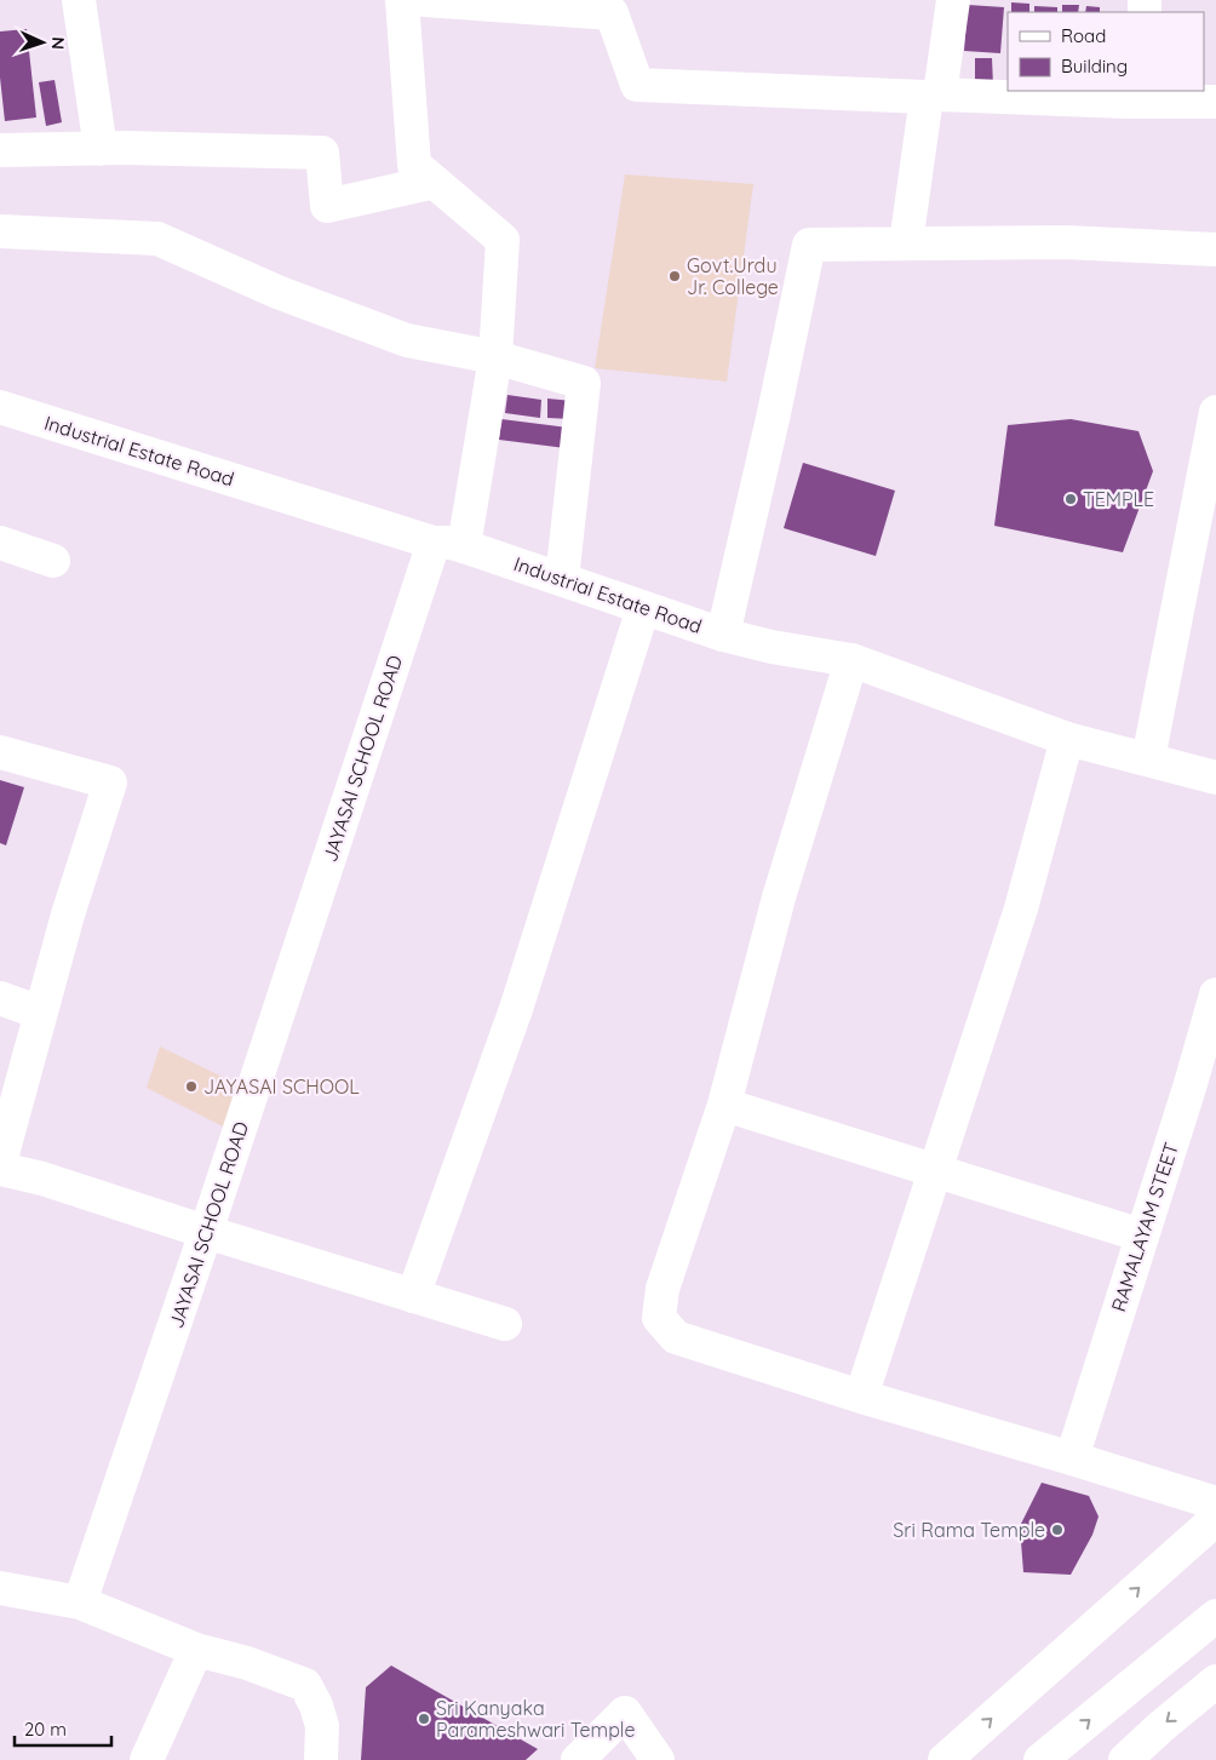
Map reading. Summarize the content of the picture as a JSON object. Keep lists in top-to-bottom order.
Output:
{
  "streets": {
    "main road": ["Industrial Estate Road", "JAYASAI SCHOOL ROAD", "RAMALAYAM STEET"]
  },
  "crossings": [
    ["Industrial Estate Road", "JAYASAI SCHOOL ROAD"]
  ],
  "places": [
    "Govt.Urdu Jr. College",
    "TEMPLE",
    "JAYASAI SCHOOL",
    "Sri Rama Temple",
    "Sri Kanyaka Parameshwari Temple"
  ],
  "legend": ["Road", "Building"],
  "scale_bar": "20 m",
  "north": "right"
}
